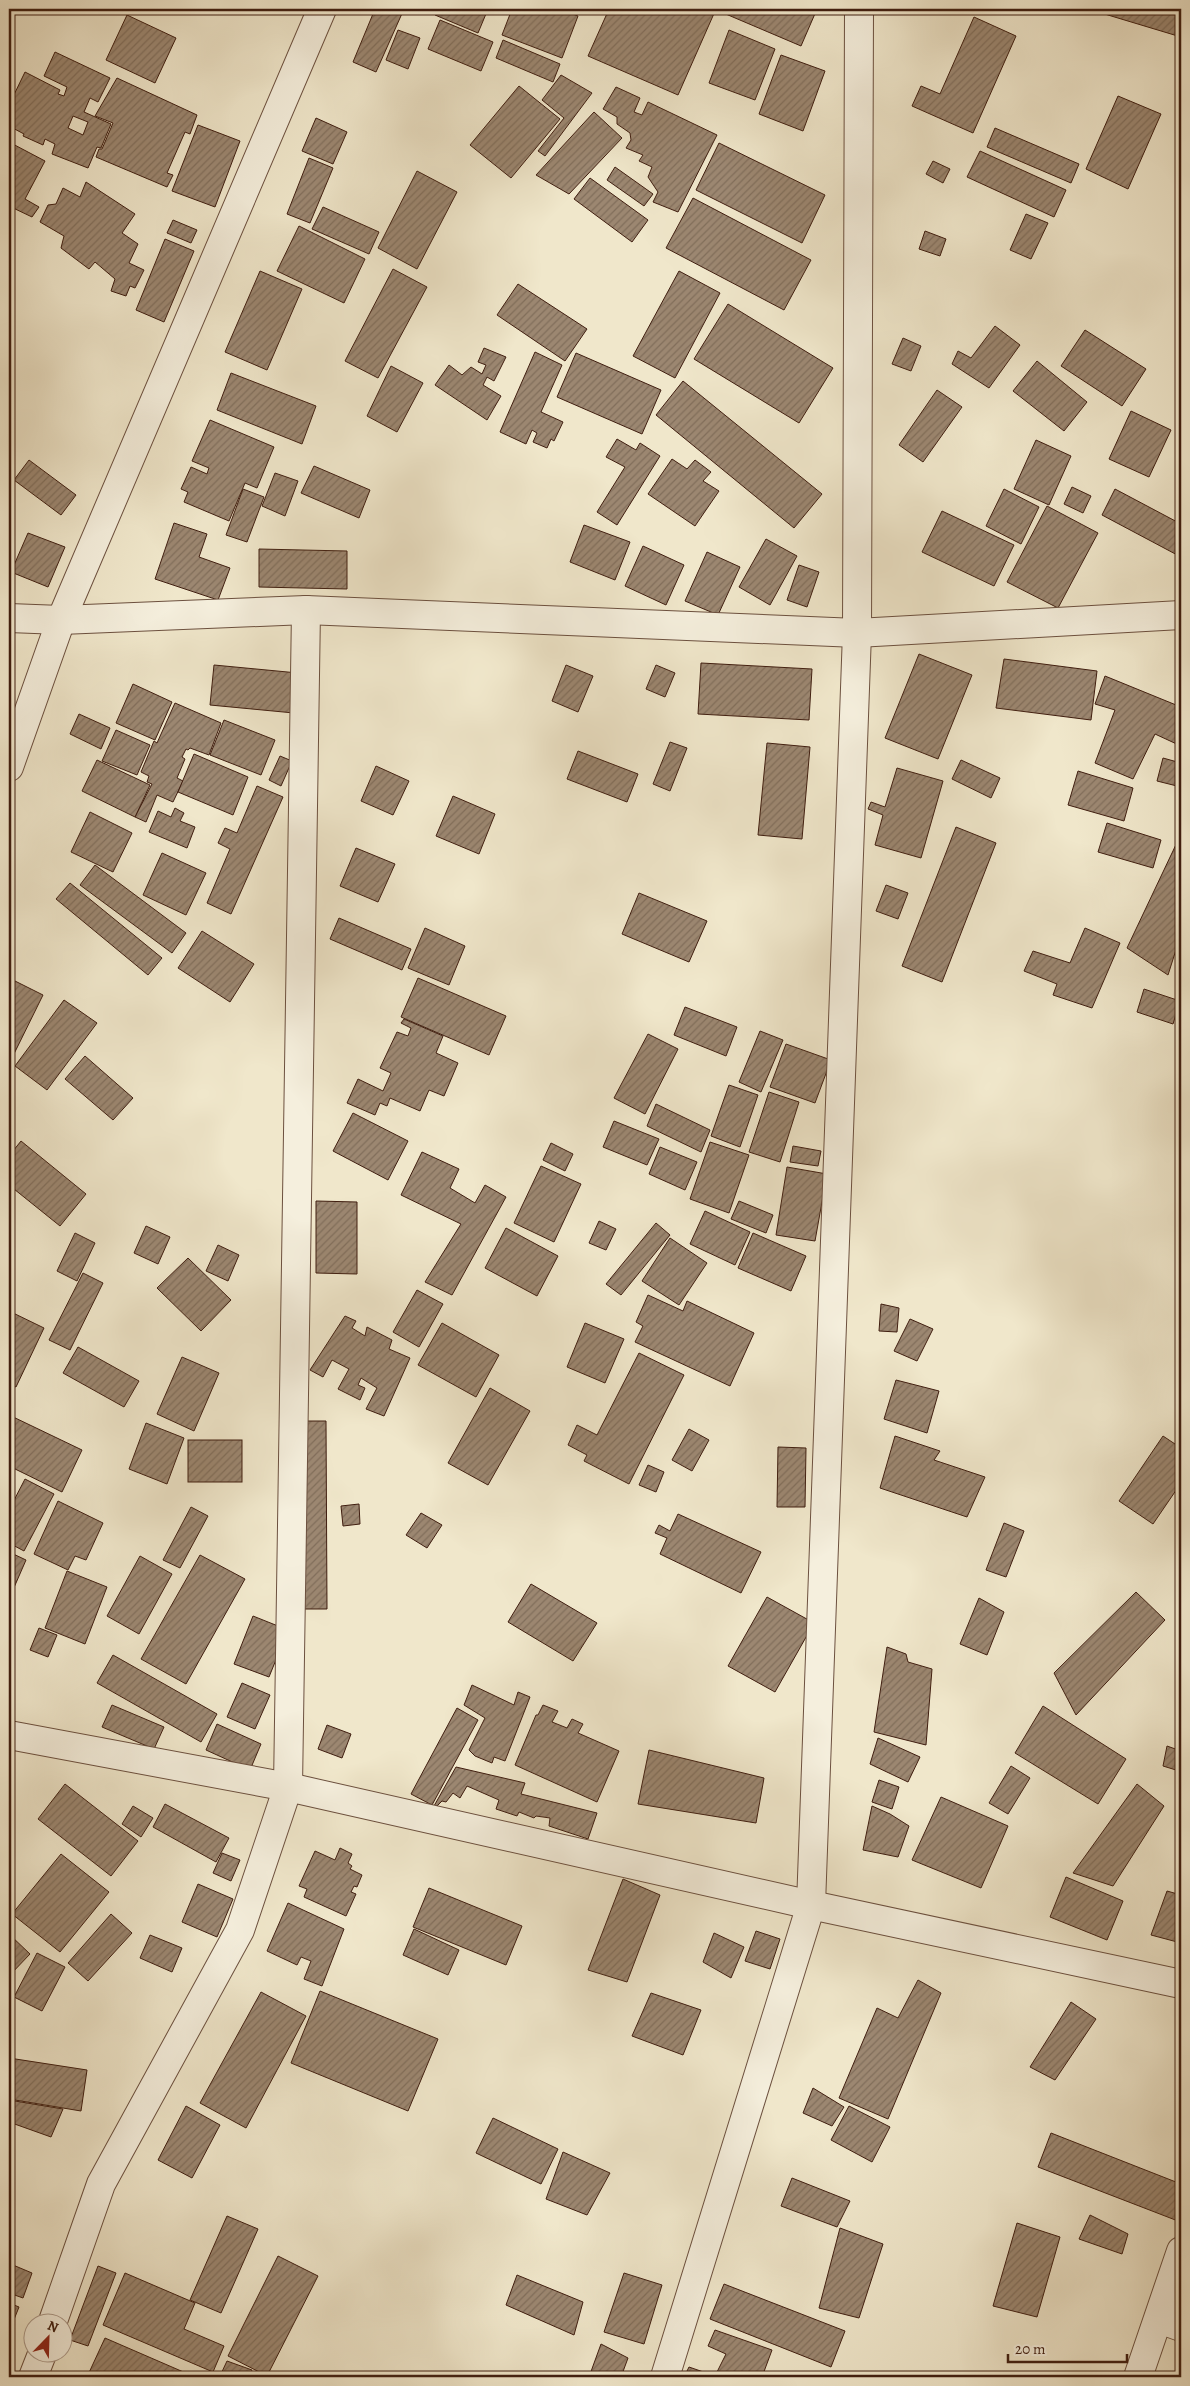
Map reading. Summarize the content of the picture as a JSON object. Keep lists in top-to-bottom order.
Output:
{
  "scale_bar": "20 m",
  "north": "top right"
}
